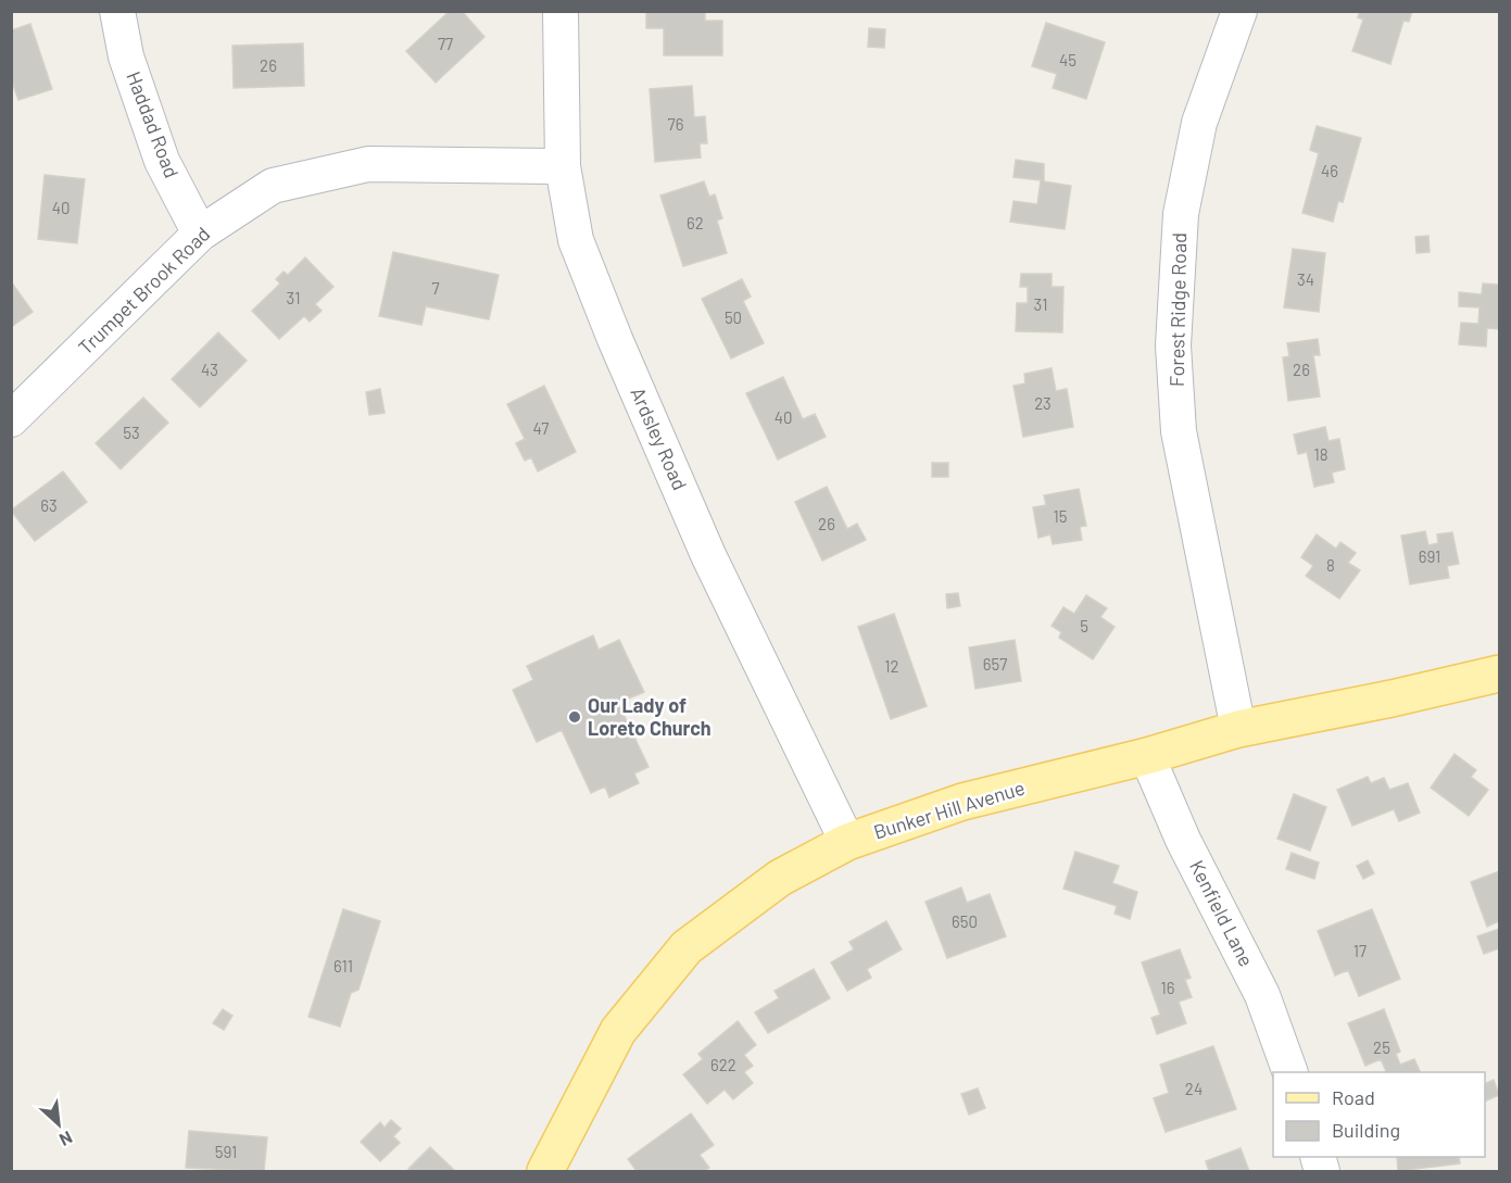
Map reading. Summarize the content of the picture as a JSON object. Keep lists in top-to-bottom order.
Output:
{
  "streets": {
    "main road": ["Bunker Hill Avenue"],
    "street": [
      "Haddad Road",
      "Trumpet Brook Road",
      "Forest Ridge Road",
      "Ardsley Road",
      "Kenfield Lane"
    ]
  },
  "crossings": [
    ["Haddad Road", "Trumpet Brook Road"],
    ["Trumpet Brook Road", "Ardsley Road"],
    ["Forest Ridge Road", "Bunker Hill Avenue"],
    ["Ardsley Road", "Bunker Hill Avenue"],
    ["Bunker Hill Avenue", "Kenfield Lane"]
  ],
  "places": ["Our Lady of Loreto Church"],
  "house_numbers": [
    "77",
    "45",
    "26",
    "76",
    "46",
    "40",
    "62",
    "34",
    "7",
    "31",
    "31",
    "50",
    "43",
    "26",
    "23",
    "40",
    "47",
    "53",
    "18",
    "63",
    "15",
    "26",
    "691",
    "8",
    "5",
    "657",
    "12",
    "650",
    "17",
    "611",
    "16",
    "25",
    "622",
    "24",
    "591"
  ],
  "legend": ["Road", "Building"],
  "north": "bottom right"
}
